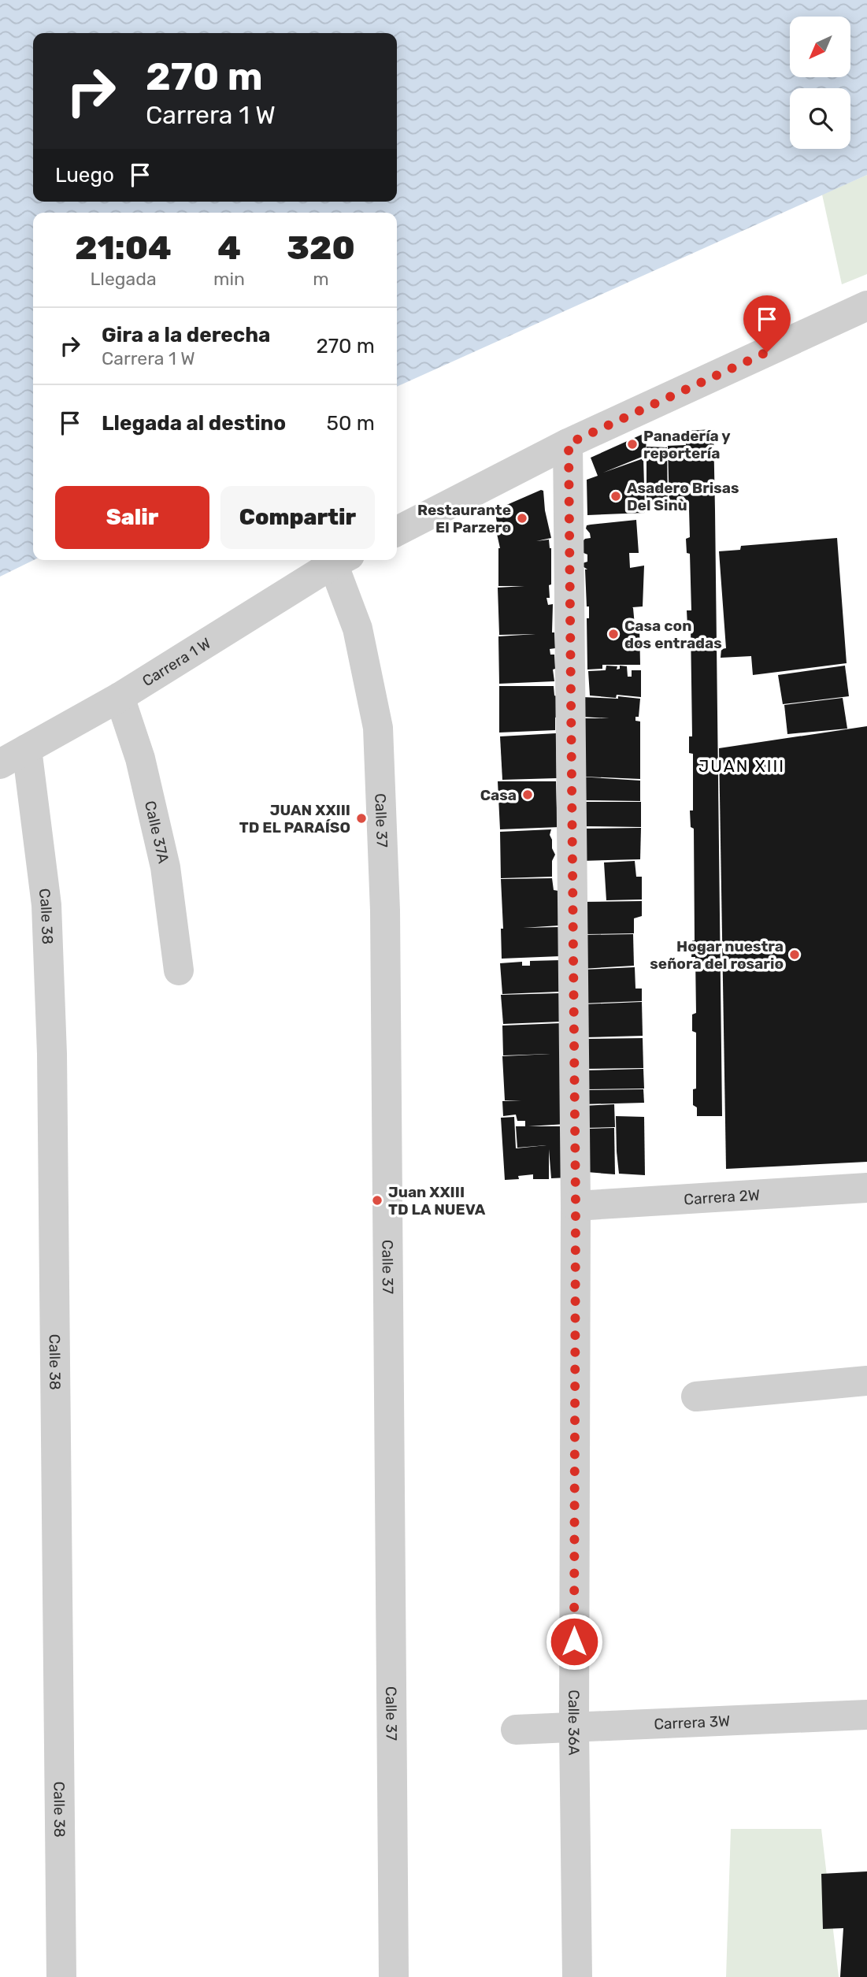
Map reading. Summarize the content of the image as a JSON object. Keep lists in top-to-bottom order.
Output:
{
  "streets": {
    "street": [
      "Carrera 1 W",
      "Calle 37",
      "Calle 37A",
      "Calle 38",
      "Carrera 2W",
      "Calle 36A",
      "Carrera 3W"
    ]
  },
  "crossings": [
    ["Carrera 1 W", "Calle 37A"],
    ["Carrera 1 W", "Calle 38"],
    ["Carrera 2W", "Calle 36A"],
    ["Calle 36A", "Carrera 3W"]
  ],
  "districts": ["JUAN XIII"],
  "places": [
    "Panadería y reportería",
    "Asadero Brisas Del Sinù",
    "Restaurante El Parzero",
    "Casa con dos entradas",
    "Casa",
    "JUAN XXIII TD EL PARAÍSO",
    "Hogar nuestra señora del rosario",
    "Juan XXIII TD LA NUEVA"
  ],
  "north": "bottom left",
  "page": {
    "turn": ["270 m", "Carrera 1 W"],
    "then": "Luego",
    "eta": [
      "21:04",
      "Llegada",
      "4",
      "min",
      "320",
      "m"
    ],
    "list": [
      {
        "name": "Gira a la derecha",
        "note": "Carrera 1 W",
        "value": "270 m"
      },
      {
        "name": "Llegada al destino",
        "value": "50 m"
      }
    ],
    "buttons": ["Salir", "Compartir"]
  }
}
